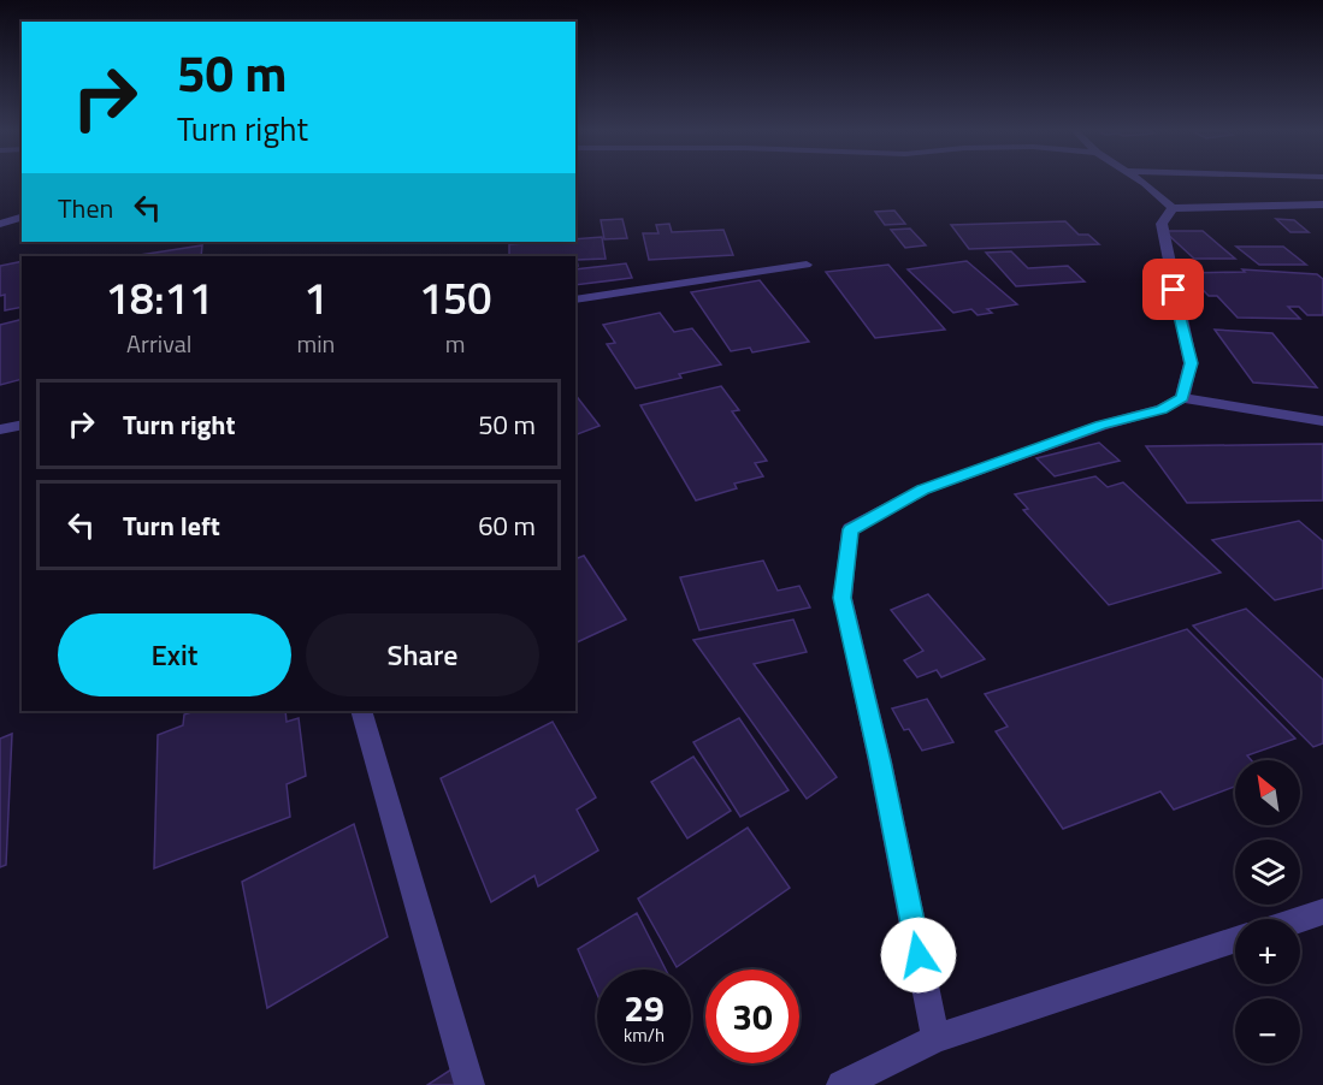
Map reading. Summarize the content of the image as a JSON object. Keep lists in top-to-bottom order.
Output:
{
  "north": "top left",
  "page": {
    "turn": ["50 m", "Turn right"],
    "then": "Then",
    "eta": [
      "18:11",
      "Arrival",
      "1",
      "min",
      "150",
      "m"
    ],
    "list": [
      {
        "name": "Turn right",
        "value": "50 m"
      },
      {
        "name": "Turn left",
        "value": "60 m"
      }
    ],
    "buttons": ["Exit", "Share"],
    "map_buttons": ["+", "−"],
    "speed": "29 km/h",
    "limit": "30"
  }
}
